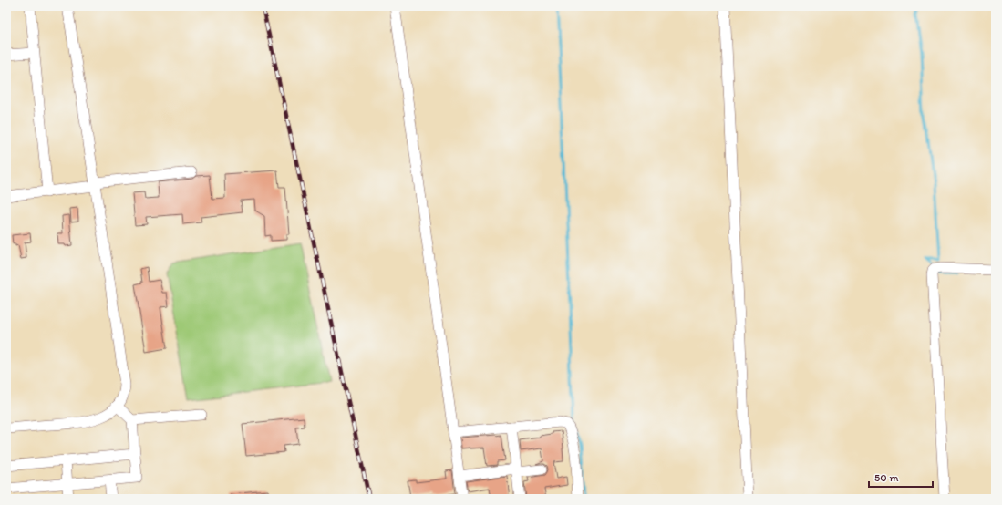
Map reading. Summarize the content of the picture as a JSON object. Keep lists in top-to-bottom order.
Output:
{
  "scale_bar": "50 m"
}
